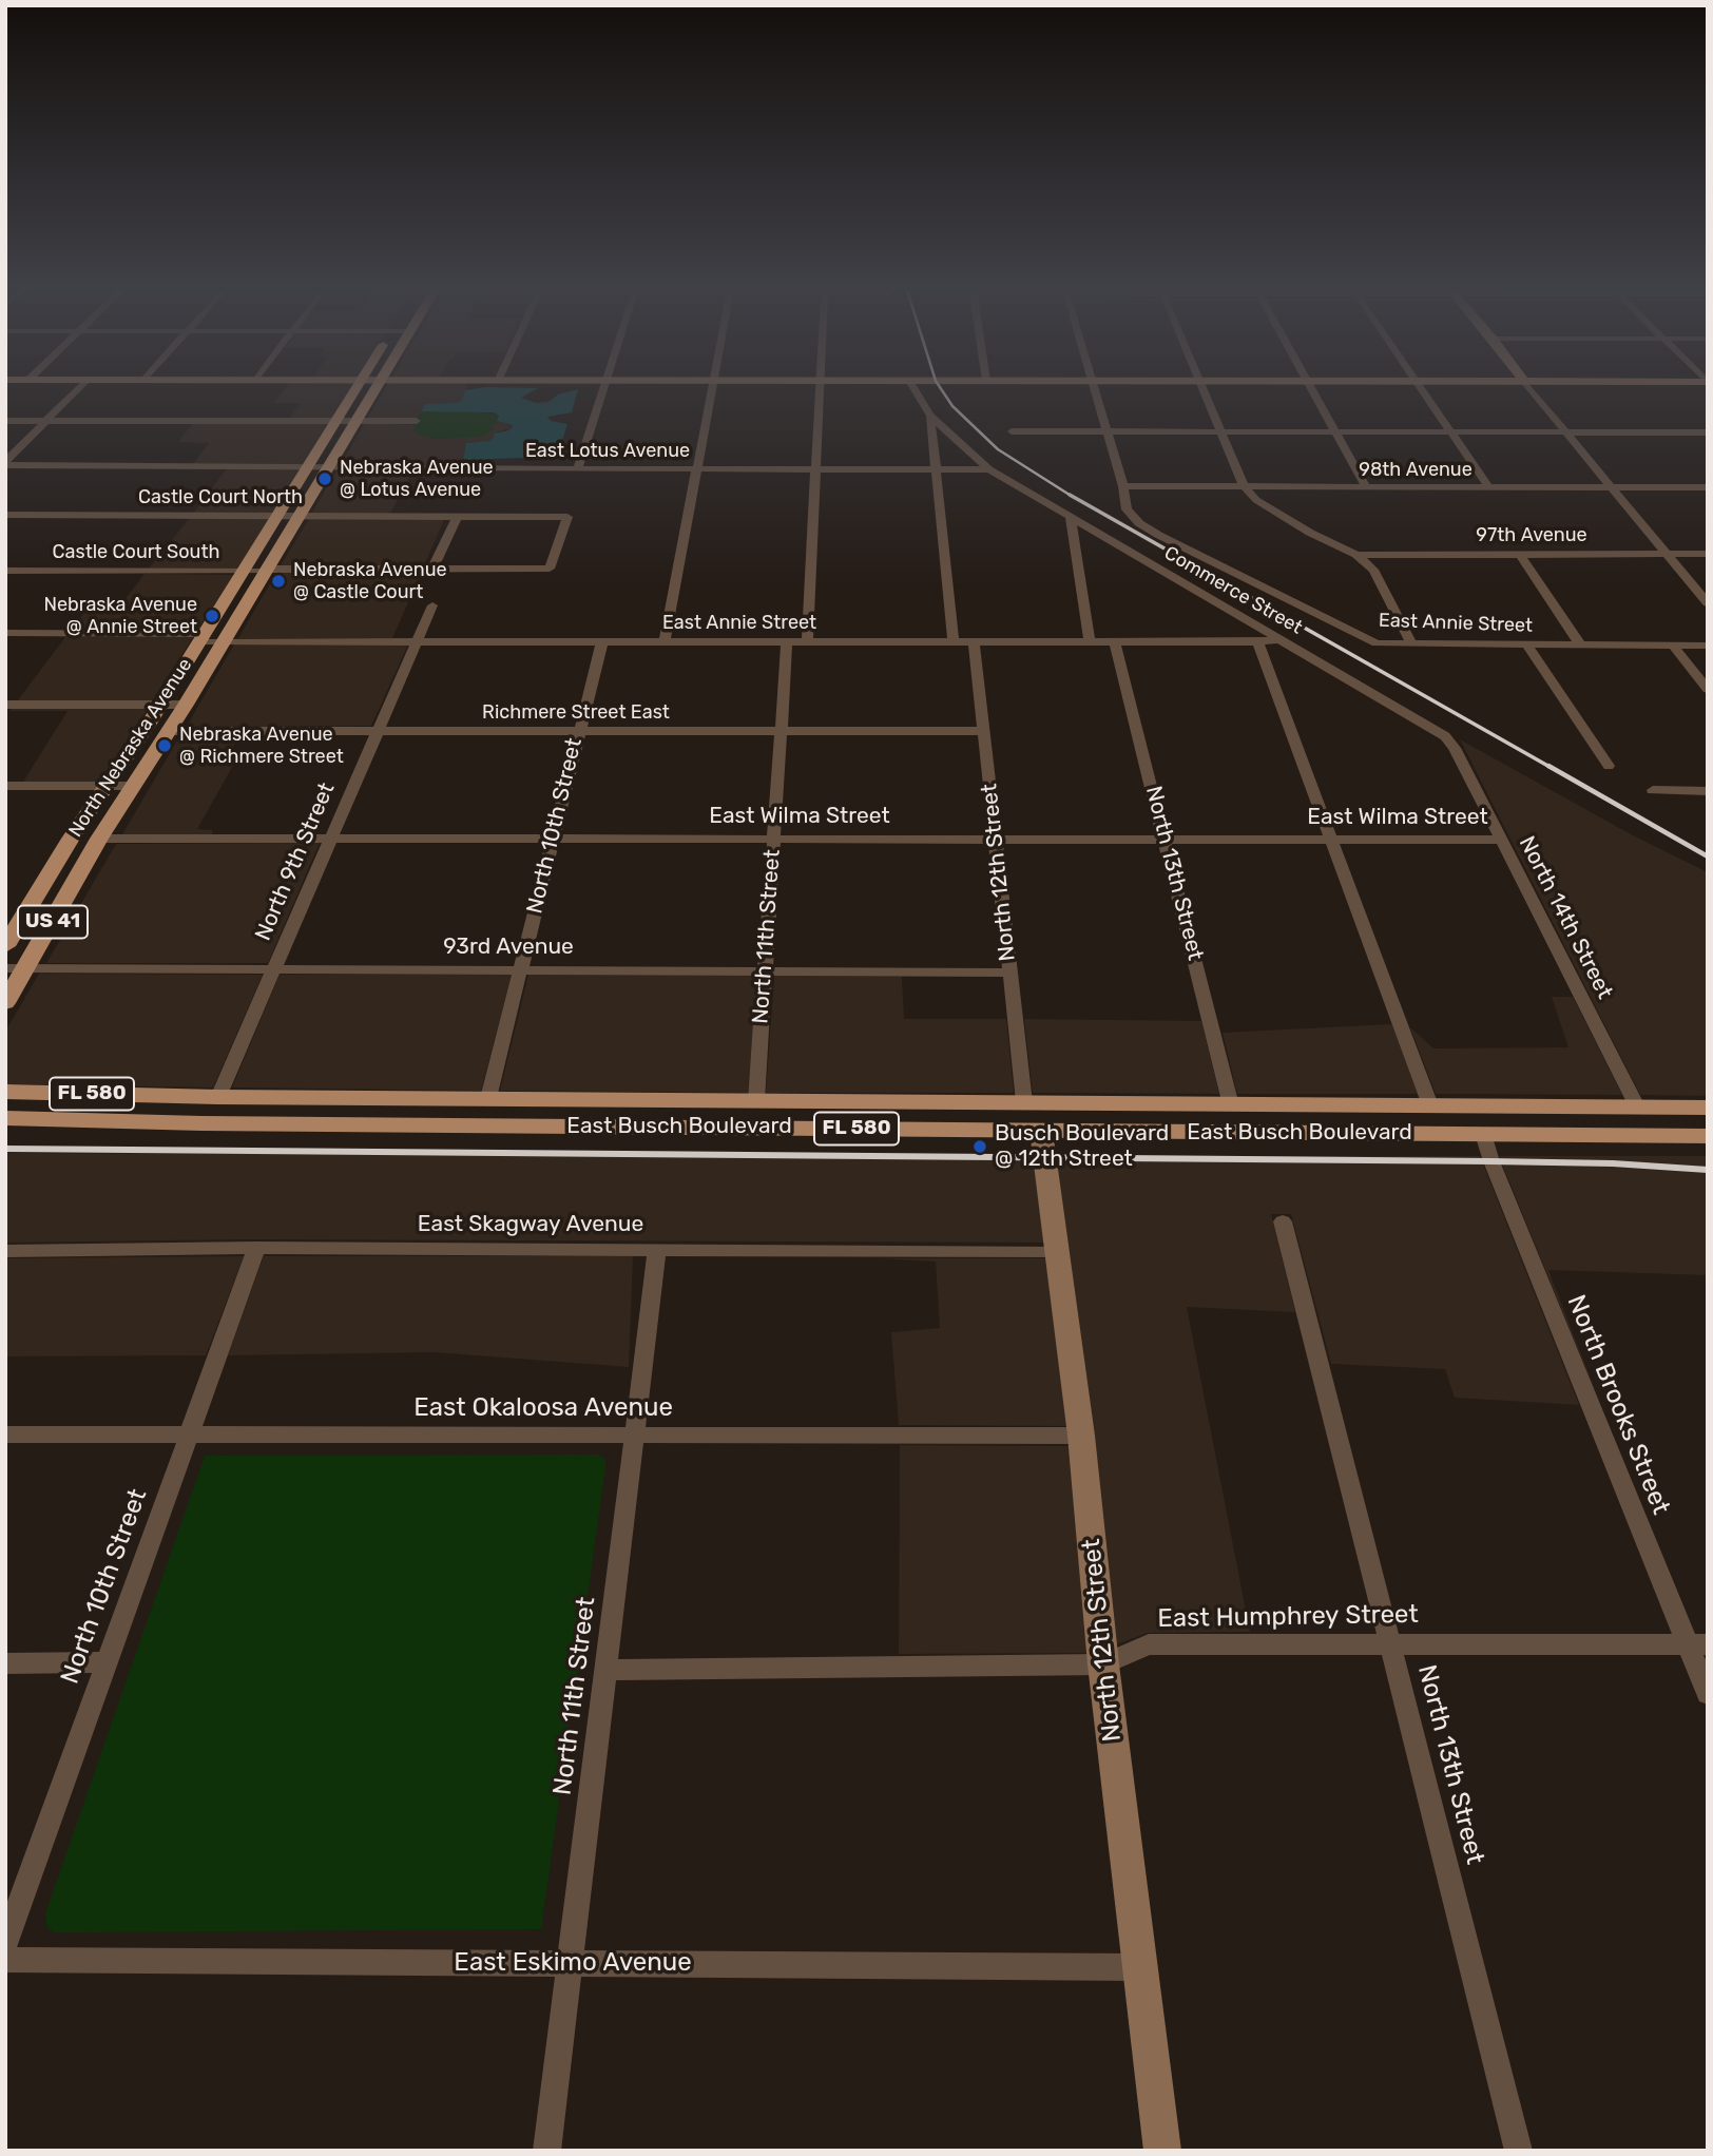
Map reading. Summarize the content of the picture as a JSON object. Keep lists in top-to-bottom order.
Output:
{
  "streets": {
    "main road": [
      "North Nebraska Avenue",
      "US 41",
      "FL 580",
      "East Busch Boulevard"
    ],
    "street": [
      "East Lotus Avenue",
      "98th Avenue",
      "Castle Court North",
      "97th Avenue",
      "Castle Court South",
      "Commerce Street",
      "East Annie Street",
      "Richmere Street East",
      "East Wilma Street",
      "North 10th Street",
      "North 9th Street",
      "North 12th Street",
      "North 13th Street",
      "North 14th Street",
      "North 11th Street",
      "93rd Avenue",
      "East Skagway Avenue",
      "North Brooks Street",
      "East Okaloosa Avenue",
      "East Humphrey Street",
      "East Eskimo Avenue"
    ]
  },
  "crossings": [
    ["East Lotus Avenue", "Commerce Street"],
    ["East Lotus Avenue", "North Nebraska Avenue"],
    ["98th Avenue", "East Annie Street"],
    ["Castle Court North", "Castle Court South"],
    ["Castle Court North", "North Nebraska Avenue"],
    ["Castle Court South", "North Nebraska Avenue"],
    ["Commerce Street", "East Annie Street"],
    ["Commerce Street", "North 14th Street"],
    ["East Annie Street", "North Nebraska Avenue"],
    ["East Annie Street", "North 10th Street"],
    ["East Annie Street", "North 9th Street"],
    ["East Annie Street", "North 12th Street"],
    ["East Annie Street", "North 13th Street"],
    ["East Annie Street", "North 11th Street"],
    ["Richmere Street East", "North Nebraska Avenue"],
    ["Richmere Street East", "North 10th Street"],
    ["Richmere Street East", "North 9th Street"],
    ["Richmere Street East", "North 12th Street"],
    ["Richmere Street East", "North 11th Street"],
    ["North Nebraska Avenue", "East Wilma Street"],
    ["North Nebraska Avenue", "93rd Avenue"],
    ["East Wilma Street", "North 10th Street"],
    ["East Wilma Street", "North 9th Street"],
    ["East Wilma Street", "North 12th Street"],
    ["East Wilma Street", "North 13th Street"],
    ["East Wilma Street", "North 14th Street"],
    ["East Wilma Street", "North 11th Street"],
    ["North 10th Street", "93rd Avenue"],
    ["North 10th Street", "East Busch Boulevard"],
    ["North 10th Street", "East Skagway Avenue"],
    ["North 10th Street", "East Okaloosa Avenue"],
    ["North 9th Street", "93rd Avenue"],
    ["North 9th Street", "East Busch Boulevard"],
    ["North 12th Street", "93rd Avenue"],
    ["North 12th Street", "East Busch Boulevard"],
    ["North 12th Street", "East Skagway Avenue"],
    ["North 12th Street", "East Okaloosa Avenue"],
    ["North 12th Street", "East Humphrey Street"],
    ["North 12th Street", "East Eskimo Avenue"],
    ["North 13th Street", "East Busch Boulevard"],
    ["North 13th Street", "East Humphrey Street"],
    ["North 14th Street", "East Busch Boulevard"],
    ["North 11th Street", "93rd Avenue"],
    ["North 11th Street", "East Busch Boulevard"],
    ["North 11th Street", "East Skagway Avenue"],
    ["North 11th Street", "East Okaloosa Avenue"],
    ["North 11th Street", "East Humphrey Street"],
    ["North 11th Street", "East Eskimo Avenue"],
    ["East Busch Boulevard", "North Brooks Street"],
    ["North Brooks Street", "East Humphrey Street"]
  ],
  "places": [
    "Nebraska Avenue @ Lotus Avenue",
    "Nebraska Avenue @ Castle Court",
    "Nebraska Avenue @ Annie Street",
    "Nebraska Avenue @ Richmere Street",
    "Busch Boulevard @ 12th Street"
  ]
}
